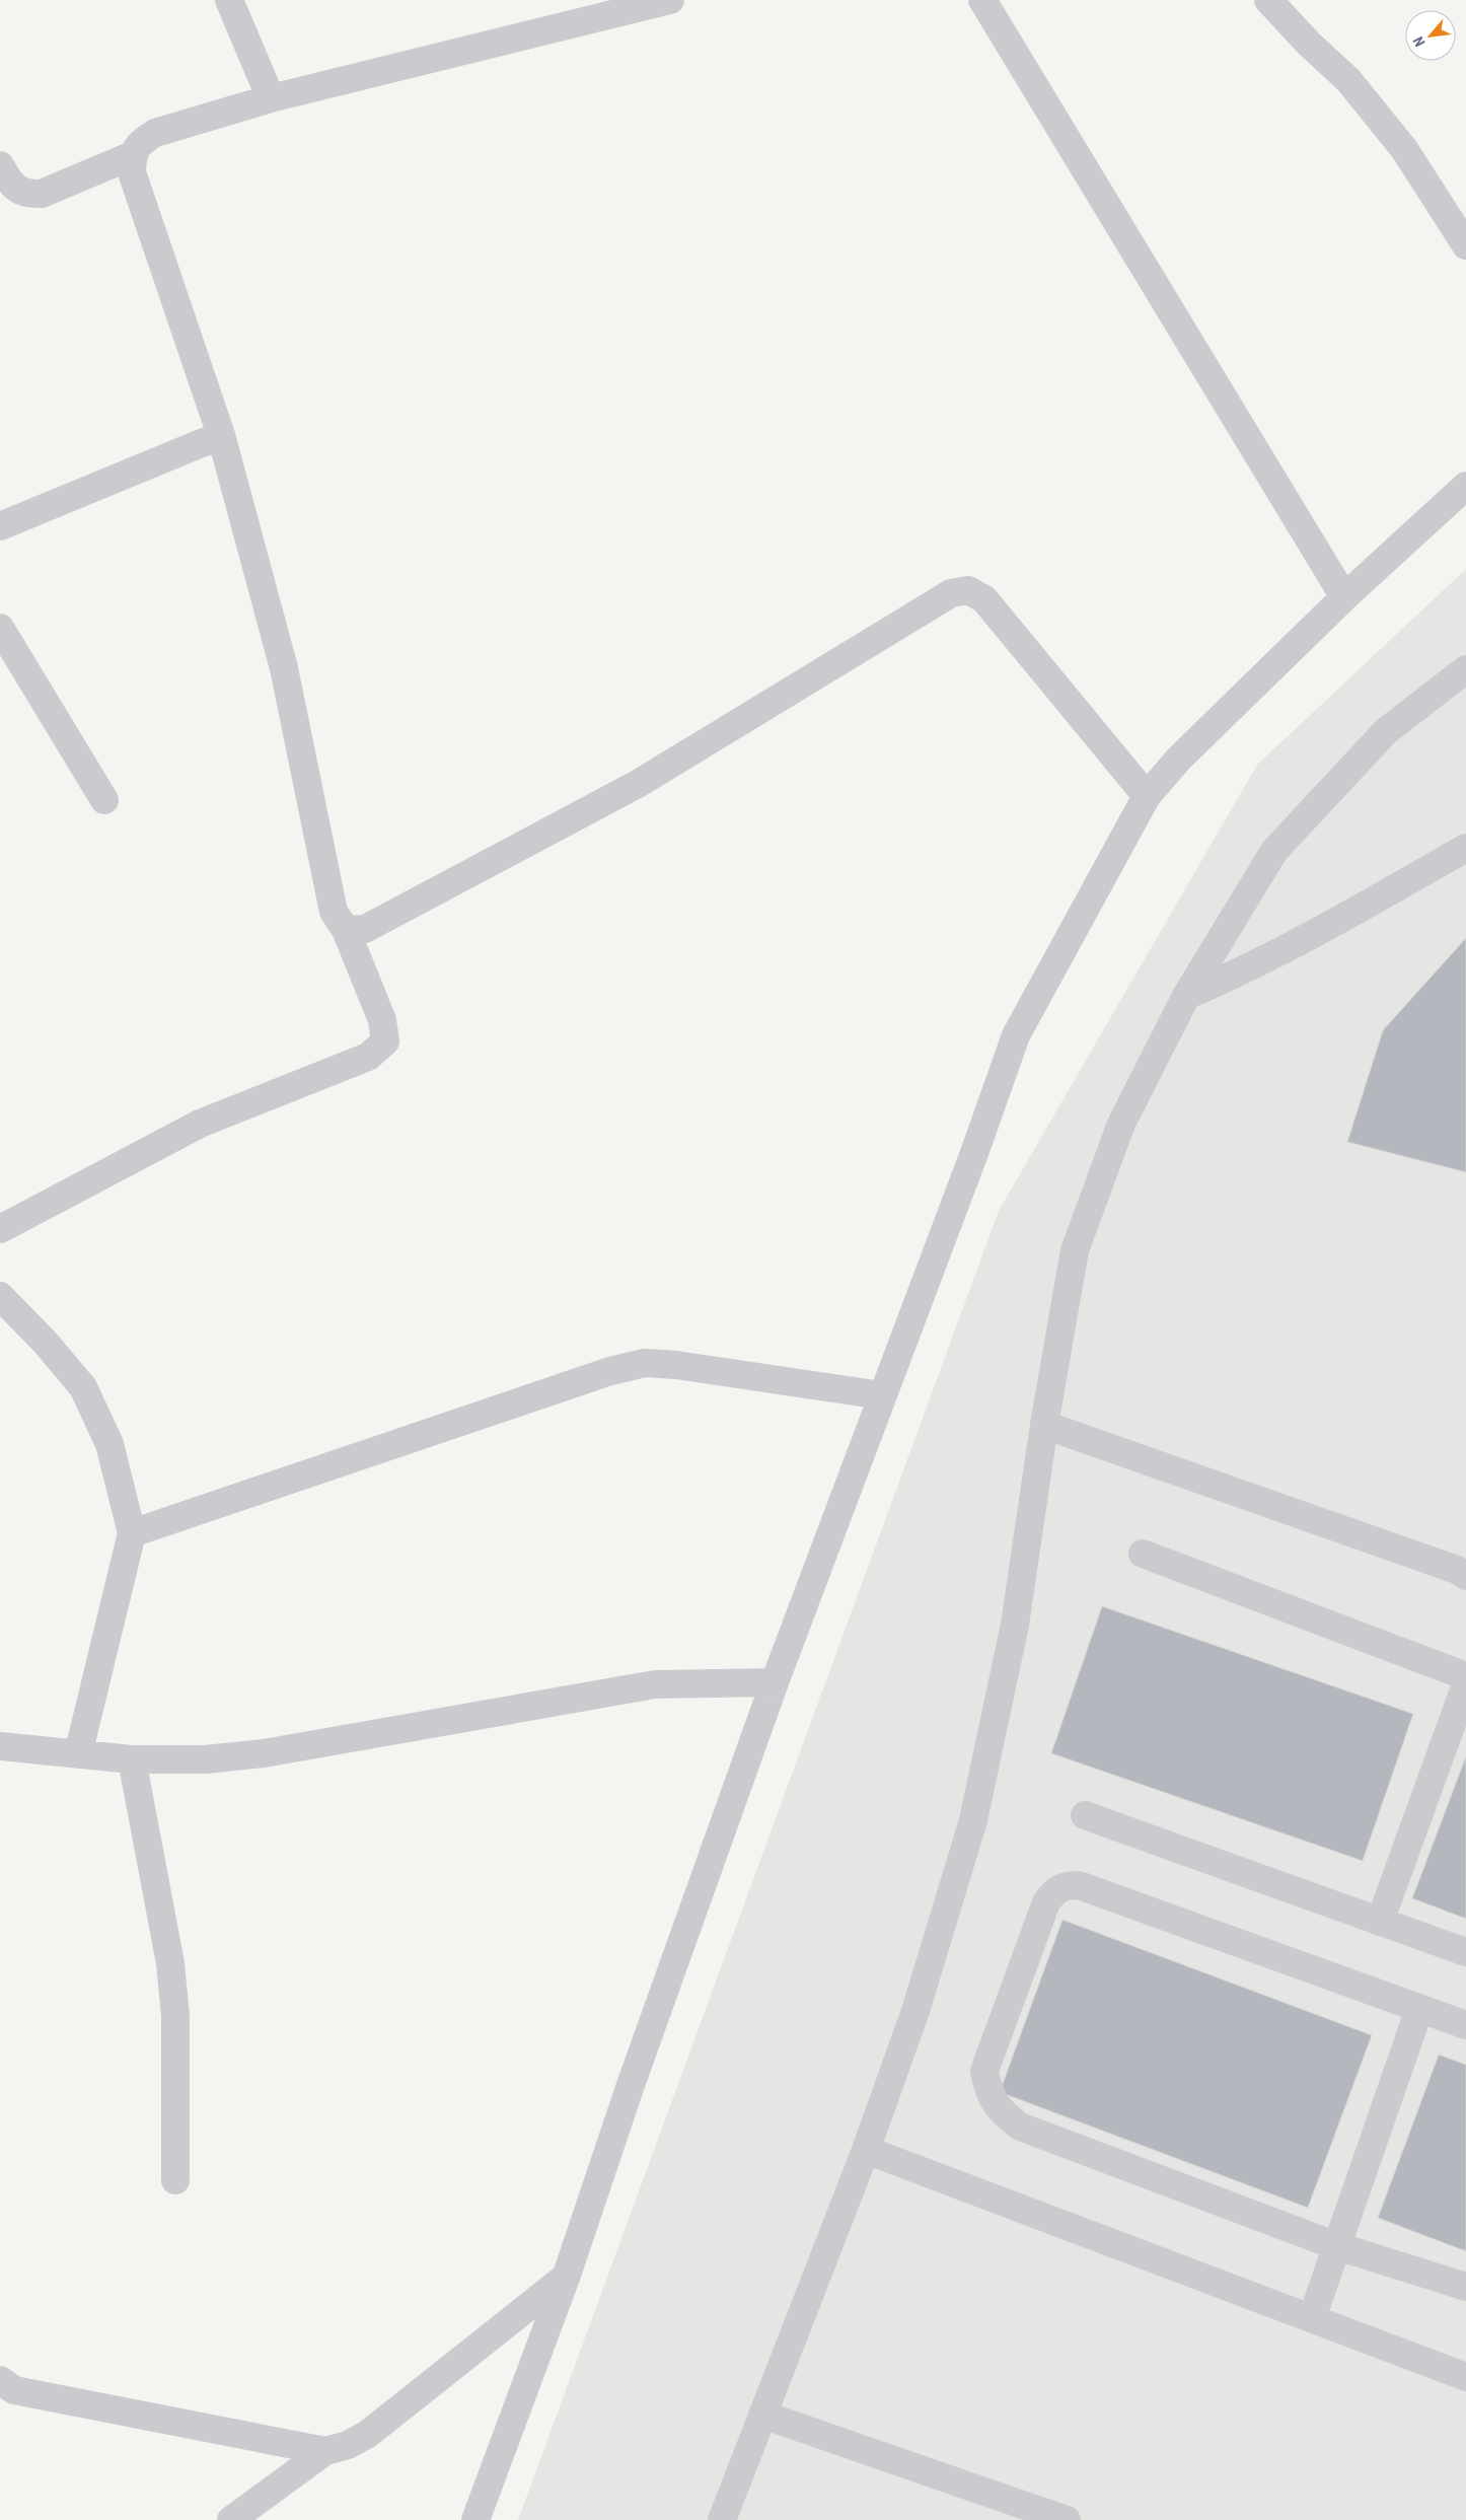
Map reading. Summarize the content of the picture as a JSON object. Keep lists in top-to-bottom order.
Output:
{
  "north": "bottom left"
}
